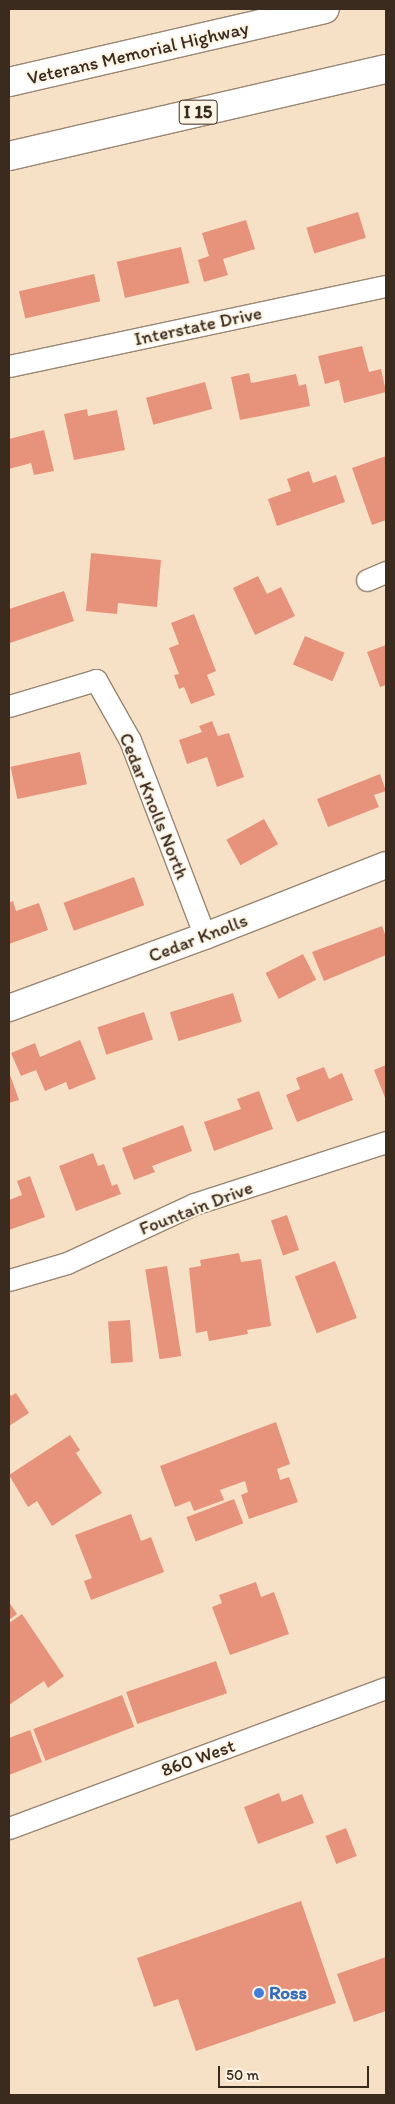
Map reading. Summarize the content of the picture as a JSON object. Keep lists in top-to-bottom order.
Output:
{
  "streets": {
    "highway": ["Veterans Memorial Highway", "I 15"],
    "street": [
      "Interstate Drive",
      "Cedar Knolls North",
      "Cedar Knolls",
      "Fountain Drive",
      "860 West"
    ]
  },
  "crossings": [
    ["Cedar Knolls North", "Cedar Knolls"]
  ],
  "places": ["Ross"],
  "scale_bar": "50 m"
}
